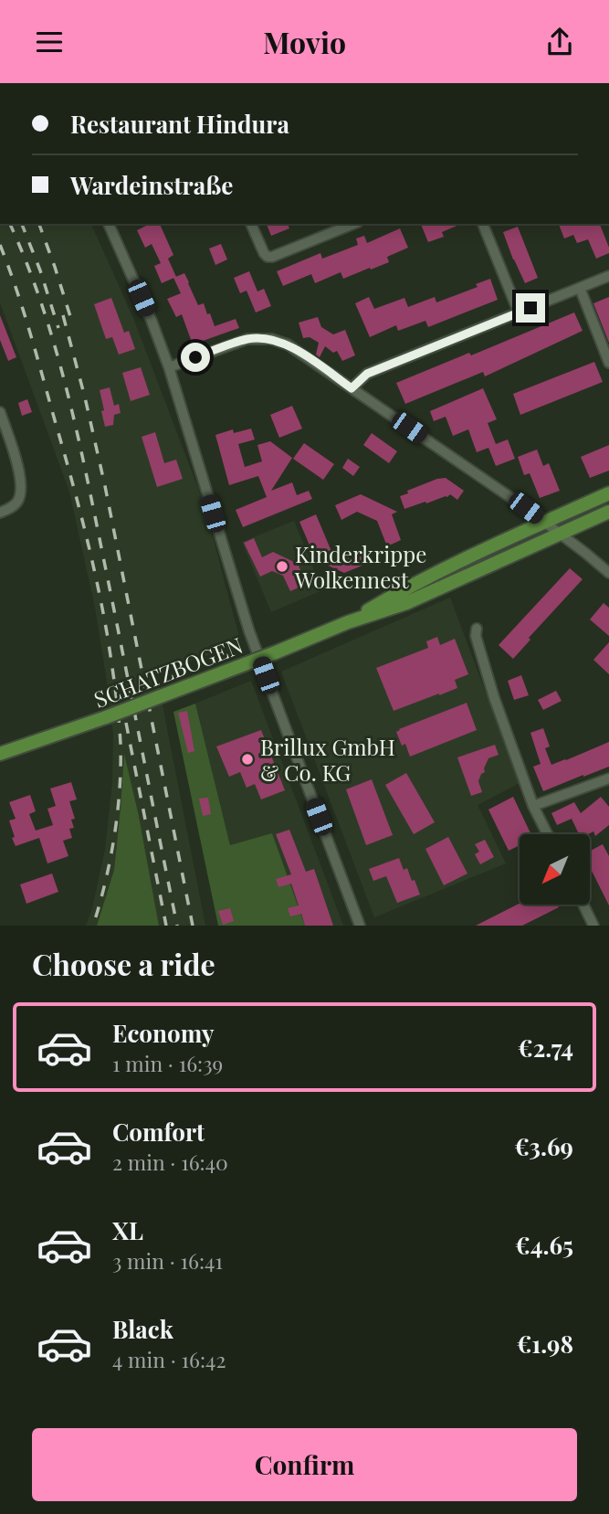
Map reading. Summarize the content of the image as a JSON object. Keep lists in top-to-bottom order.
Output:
{
  "streets": {
    "main road": ["SCHATZBOGEN"]
  },
  "places": ["Kinderkrippe Wolkennest", "Brillux GmbH & Co. KG"],
  "north": "bottom left",
  "page": {
    "header": "Movio",
    "banner": ["Restaurant Hindura", "Wardeinstraße"],
    "heading": "Choose a ride",
    "list": [
      {
        "name": "Economy",
        "note": "1 min · 16:39",
        "value": "€2.74"
      },
      {
        "name": "Comfort",
        "note": "2 min · 16:40",
        "value": "€3.69"
      },
      {
        "name": "XL",
        "note": "3 min · 16:41",
        "value": "€4.65"
      },
      {
        "name": "Black",
        "note": "4 min · 16:42",
        "value": "€1.98"
      }
    ],
    "buttons": "Confirm"
  }
}
